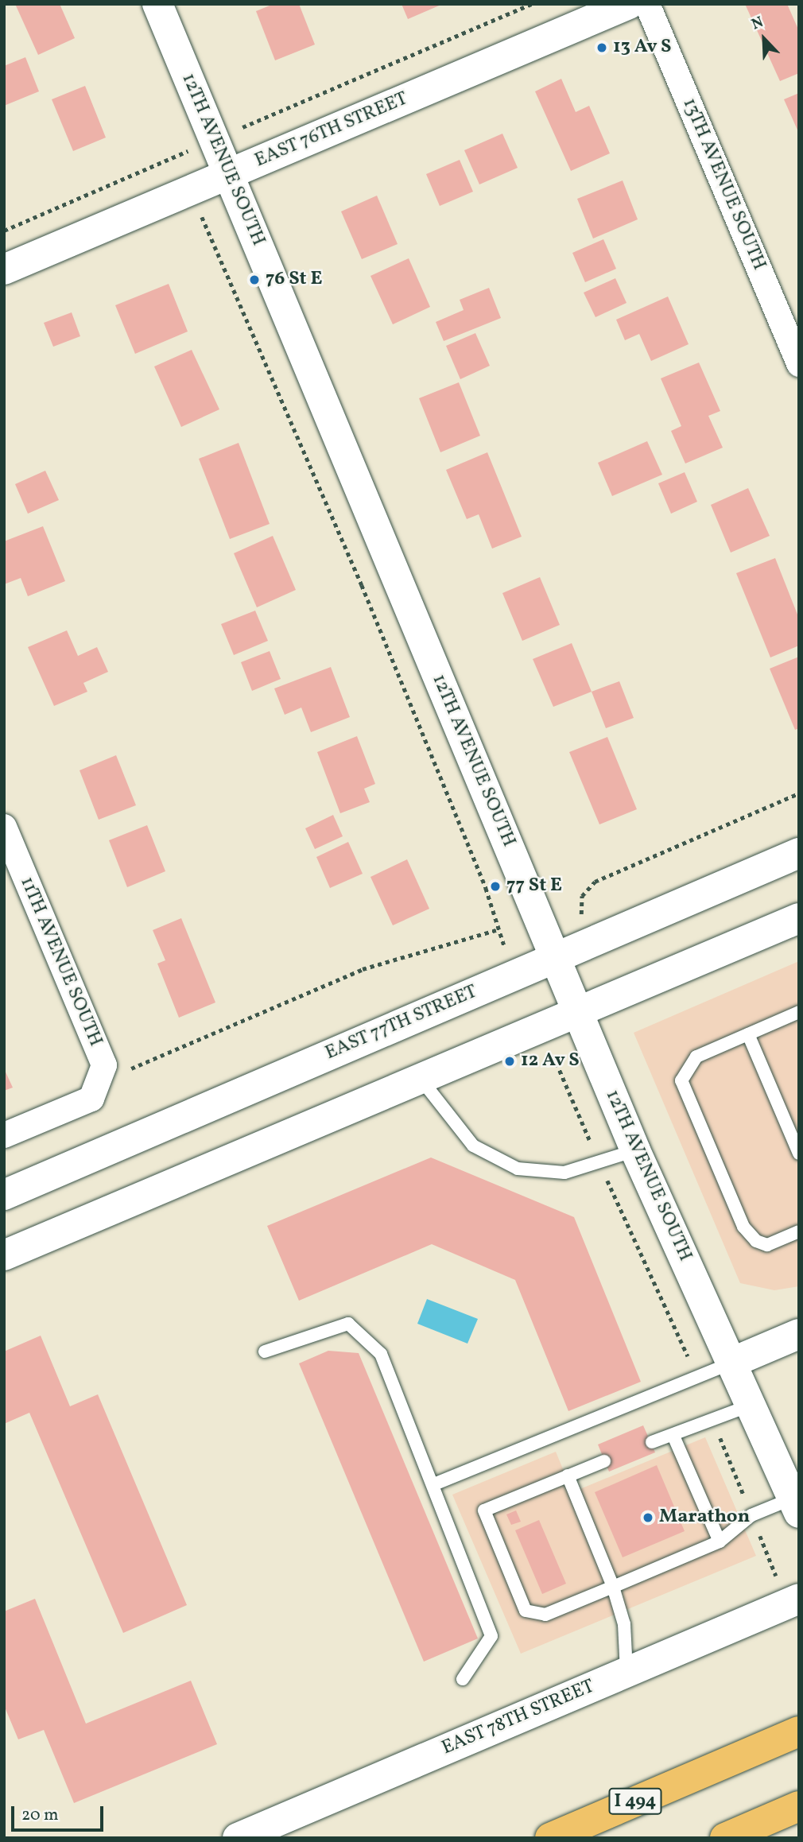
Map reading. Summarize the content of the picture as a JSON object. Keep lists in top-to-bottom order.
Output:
{
  "streets": {
    "highway": ["I 494"],
    "street": [
      "EAST 76TH STREET",
      "12TH AVENUE SOUTH",
      "13TH AVENUE SOUTH",
      "11TH AVENUE SOUTH",
      "EAST 77TH STREET",
      "EAST 78TH STREET"
    ]
  },
  "crossings": [
    ["EAST 76TH STREET", "12TH AVENUE SOUTH"],
    ["12TH AVENUE SOUTH", "EAST 77TH STREET"]
  ],
  "places": [
    "13 Av S",
    "76 St E",
    "77 St E",
    "12 Av S",
    "Marathon"
  ],
  "scale_bar": "20 m",
  "north": "top left"
}
